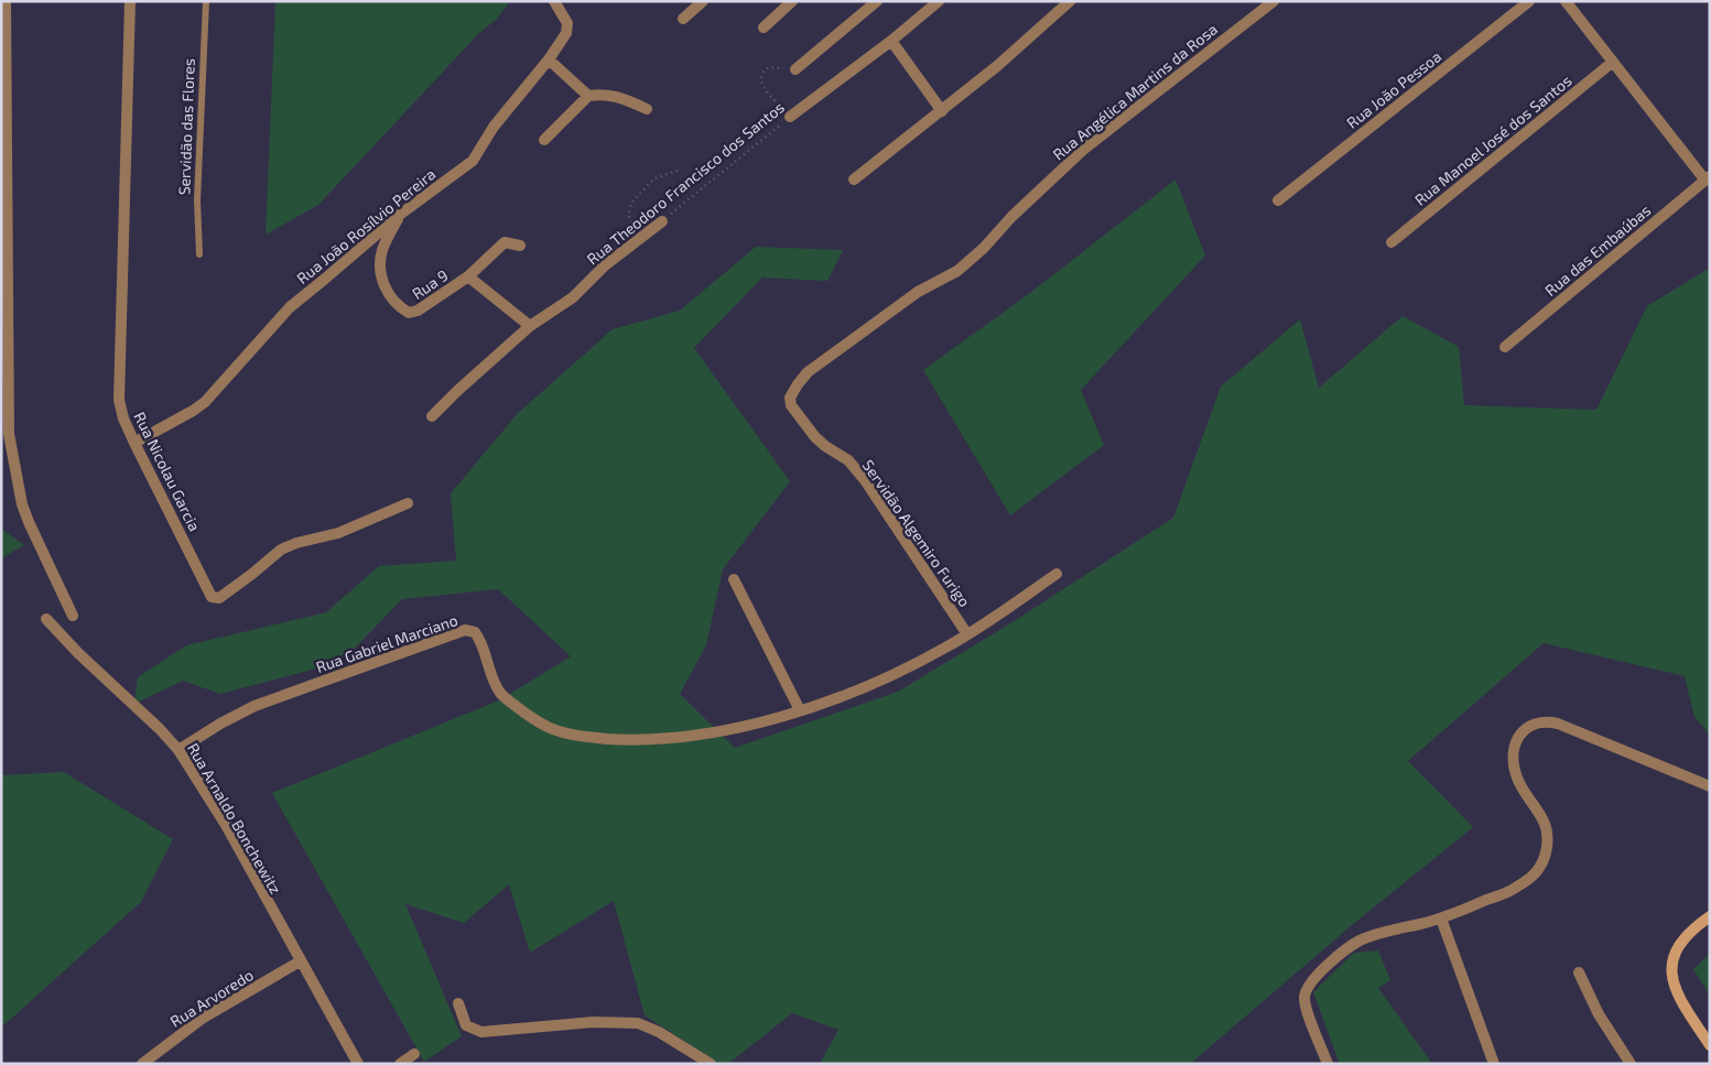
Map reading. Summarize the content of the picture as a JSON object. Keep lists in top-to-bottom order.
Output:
{
  "streets": {
    "street": [
      "Rua João Pessoa",
      "Rua Angélica Martins da Rosa",
      "Rua Manoel José dos Santos",
      "Rua Theodoro Francisco dos Santos",
      "Rua João Rosílvio Pereira",
      "Rua das Embaúbas",
      "Rua 9",
      "Rua Nicolau Garcia",
      "Servidão Algemiro Furigo",
      "Rua Gabriel Marciano",
      "Rua Arnaldo Bonchewitz",
      "Rua Arvoredo"
    ],
    "lane": ["Servidão das Flores"]
  },
  "crossings": [
    ["Rua Angélica Martins da Rosa", "Servidão Algemiro Furigo"],
    ["Rua Theodoro Francisco dos Santos", "Rua 9"],
    ["Rua João Rosílvio Pereira", "Rua 9"],
    ["Rua João Rosílvio Pereira", "Rua Nicolau Garcia"],
    ["Servidão Algemiro Furigo", "Rua Gabriel Marciano"],
    ["Rua Gabriel Marciano", "Rua Arnaldo Bonchewitz"],
    ["Rua Arnaldo Bonchewitz", "Rua Arvoredo"]
  ]
}
